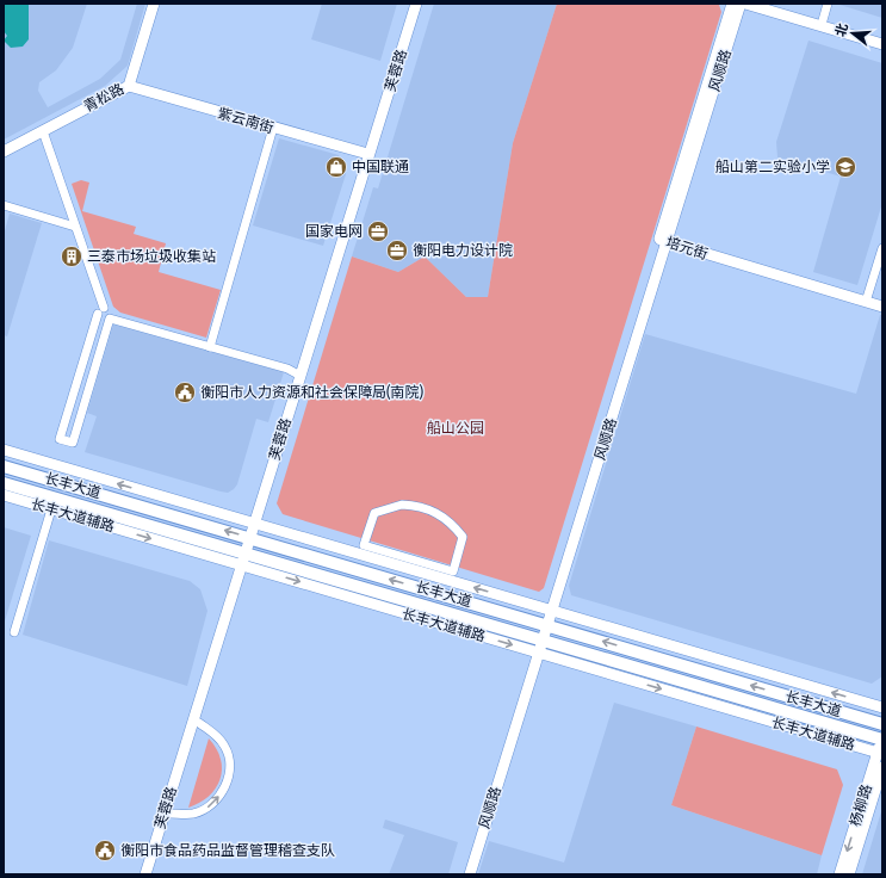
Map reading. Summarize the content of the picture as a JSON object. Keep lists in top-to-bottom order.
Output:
{
  "streets": {
    "main road": ["长丰大道"],
    "street": [
      "芙蓉路",
      "风顺路",
      "青松路",
      "紫云南街",
      "培元街",
      "长丰大道辅路",
      "杨柳路"
    ]
  },
  "crossings": [
    ["芙蓉路", "长丰大道"],
    ["芙蓉路", "长丰大道辅路"],
    ["风顺路", "培元街"],
    ["风顺路", "长丰大道"],
    ["风顺路", "长丰大道辅路"],
    ["青松路", "紫云南街"],
    ["长丰大道", "长丰大道辅路"],
    ["长丰大道", "杨柳路"],
    ["长丰大道辅路", "杨柳路"]
  ],
  "parks": ["船山公园"],
  "places": {
    "shop": ["中国联通"],
    "school or university": ["船山第二实验小学"],
    "office": ["国家电网", "衡阳电力设计院"],
    "building": ["三泰市场垃圾收集站"],
    "public building": ["衡阳市人力资源和社会保障局(南院)", "衡阳市食品药品监督管理稽查支队"]
  },
  "north": "left"
}
